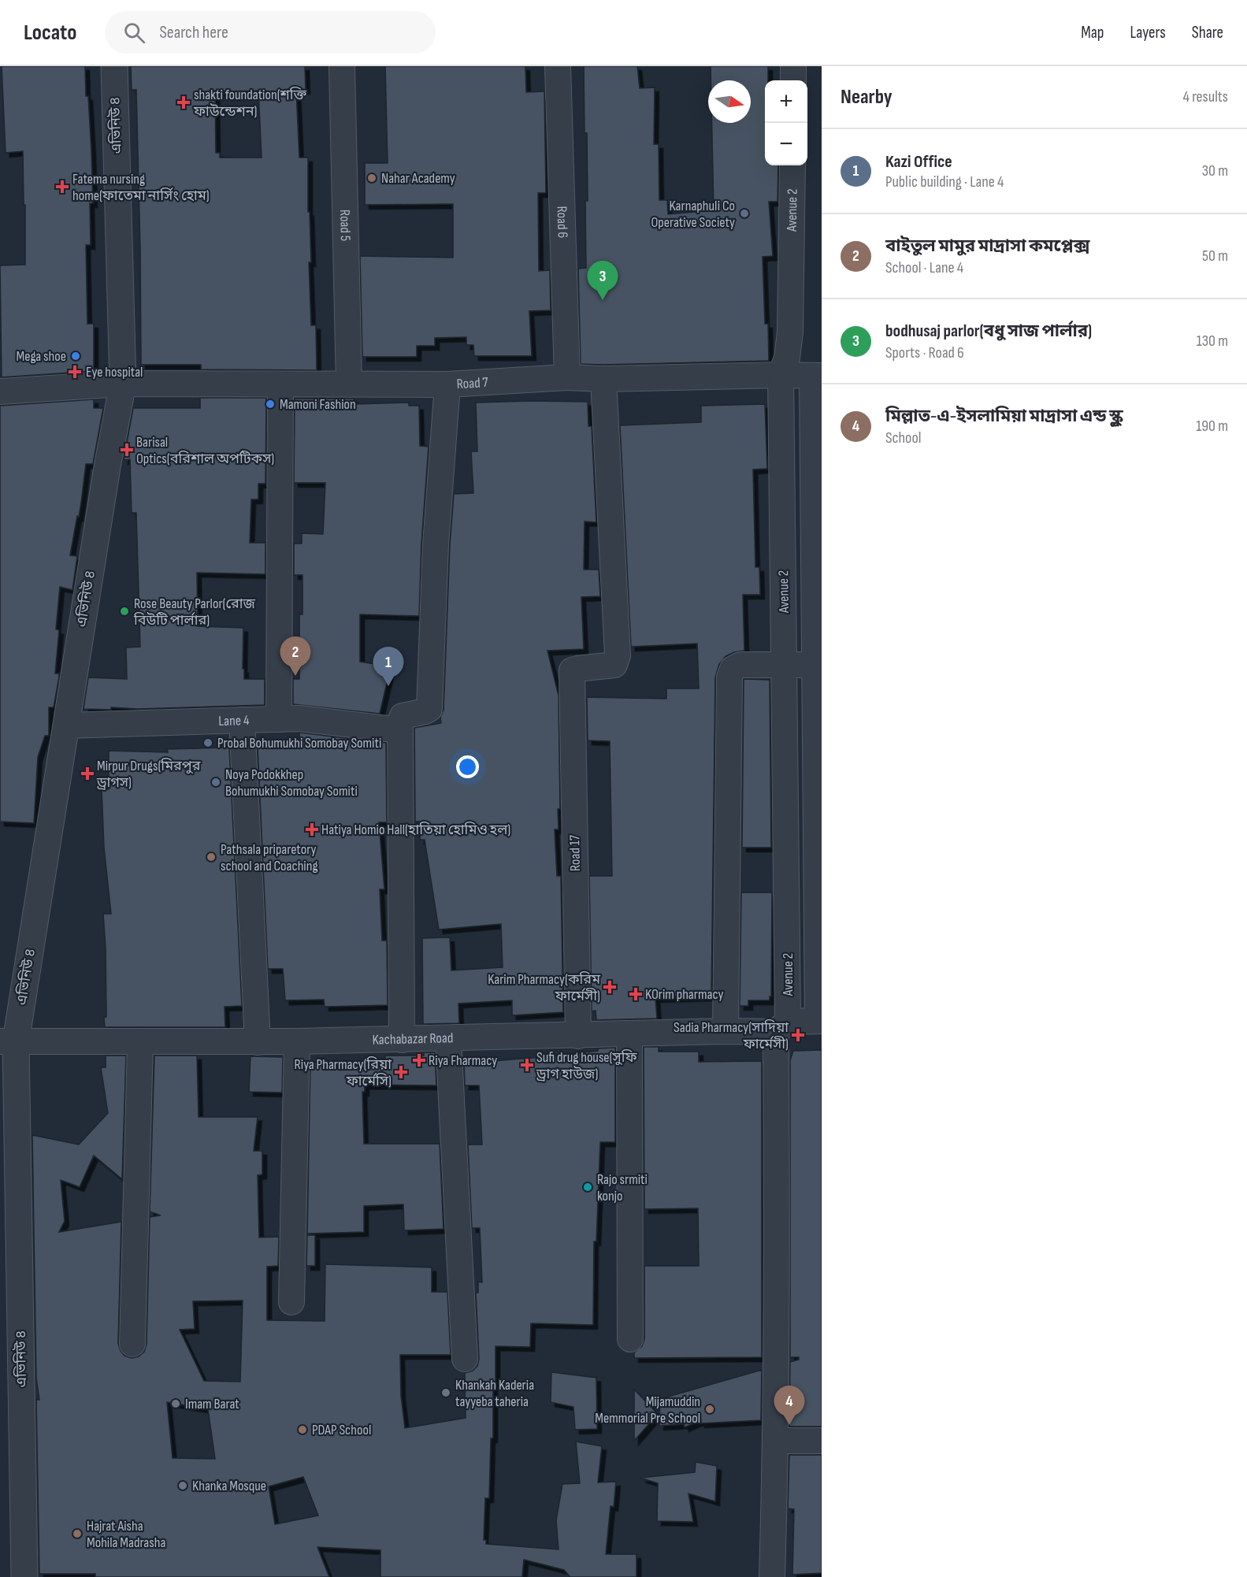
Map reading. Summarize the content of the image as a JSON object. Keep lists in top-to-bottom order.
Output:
{
  "streets": {
    "street": [
      "এভিনিউ ৪",
      "Avenue 2",
      "Road 6",
      "Road 5",
      "Road 7",
      "Lane 4",
      "Road 17",
      "Kachabazar Road"
    ]
  },
  "crossings": [
    ["এভিনিউ ৪", "Road 7"],
    ["এভিনিউ ৪", "Lane 4"],
    ["এভিনিউ ৪", "Kachabazar Road"],
    ["Avenue 2", "Road 7"],
    ["Avenue 2", "Kachabazar Road"],
    ["Road 6", "Road 7"],
    ["Road 5", "Road 7"],
    ["Road 7", "Road 17"],
    ["Road 17", "Kachabazar Road"]
  ],
  "places": {
    "health": [
      "shakti foundation(শক্তি ফাউন্ডেশন)",
      "Fatema nursing home(ফাতেমা নার্সিং হোম)",
      "Eye hospital",
      "Barisal Optics(বরিশাল অপটিকস)",
      "Mirpur Drugs(মিরপুর ড্রাগস)",
      "Hatiya Homio Hall(হাতিয়া হোমিও হল)",
      "Karim Pharmacy(করিম ফার্মেসী)",
      "KOrim pharmacy",
      "Sadia Pharmacy(সাদিয়া ফার্মেসী)",
      "Riya Fharmacy",
      "Sufi drug house(সুফি ড্রাগ হাউজ)",
      "Riya Pharmacy(রিয়া ফার্মেসি)"
    ],
    "other": [
      "Nahar Academy",
      "Karnaphuli Co Operative Society",
      "Mega shoe",
      "Mamoni Fashion",
      "Rose Beauty Parlor(রোজ বিউটি পার্লার)",
      "Probal Bohumukhi Somobay Somiti",
      "Noya Podokkhep Bohumukhi Somobay Somiti",
      "Pathsala priparetory school and Coaching",
      "Rajo srmiti konjo",
      "Khankah Kaderia tayyeba taheria",
      "Imam Barat",
      "Mijamuddin Memmorial Pre School",
      "PDAP School",
      "Khanka Mosque",
      "Hajrat Aisha Mohila Madrasha"
    ]
  },
  "north": "right",
  "page": {
    "header": "Locato",
    "search": "Search here",
    "nav": ["Map", "Layers", "Share"],
    "heading": ["Nearby", "4 results"],
    "map_buttons": ["+", "−"],
    "list": [
      {
        "mark": "1",
        "name": "Kazi Office",
        "note": "Public building · Lane 4",
        "value": "30 m"
      },
      {
        "mark": "2",
        "name": "বাইতুল মামুর মাদ্রাসা কমপ্লেক্স",
        "note": "School · Lane 4",
        "value": "50 m"
      },
      {
        "mark": "3",
        "name": "bodhusaj parlor(বধু সাজ পার্লার)",
        "note": "Sports · Road 6",
        "value": "130 m"
      },
      {
        "mark": "4",
        "name": "মিল্লাত-এ-ইসলামিয়া মাদ্রাসা এন্ড স্কুল",
        "note": "School",
        "value": "190 m"
      }
    ],
    "pins": [
      "3",
      "2",
      "1",
      "4"
    ]
  }
}
